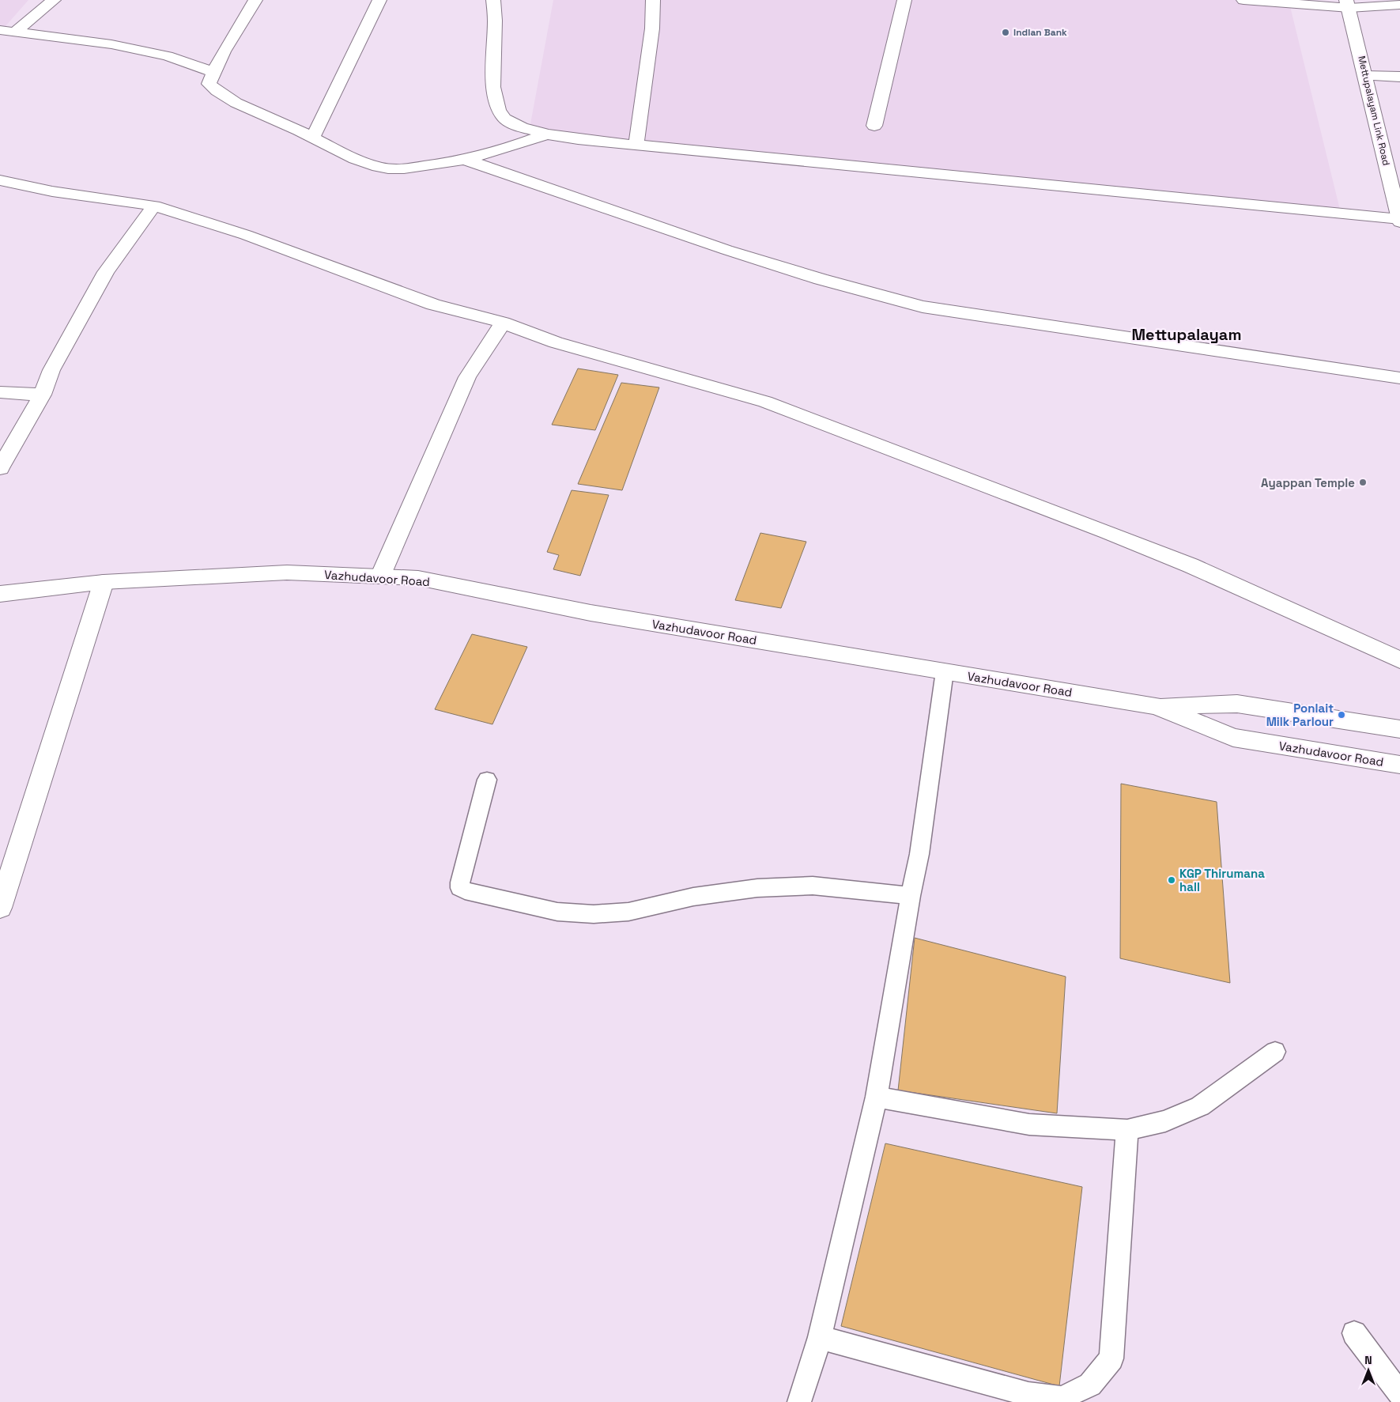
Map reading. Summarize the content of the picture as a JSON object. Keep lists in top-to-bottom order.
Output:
{
  "streets": {
    "street": ["Mettupalayam Link Road", "Vazhudavoor Road"]
  },
  "districts": ["Mettupalayam"],
  "places": [
    "Indian Bank",
    "Ayappan Temple",
    "Ponlait Milk Parlour",
    "KGP Thirumana hall"
  ],
  "north": "top"
}
